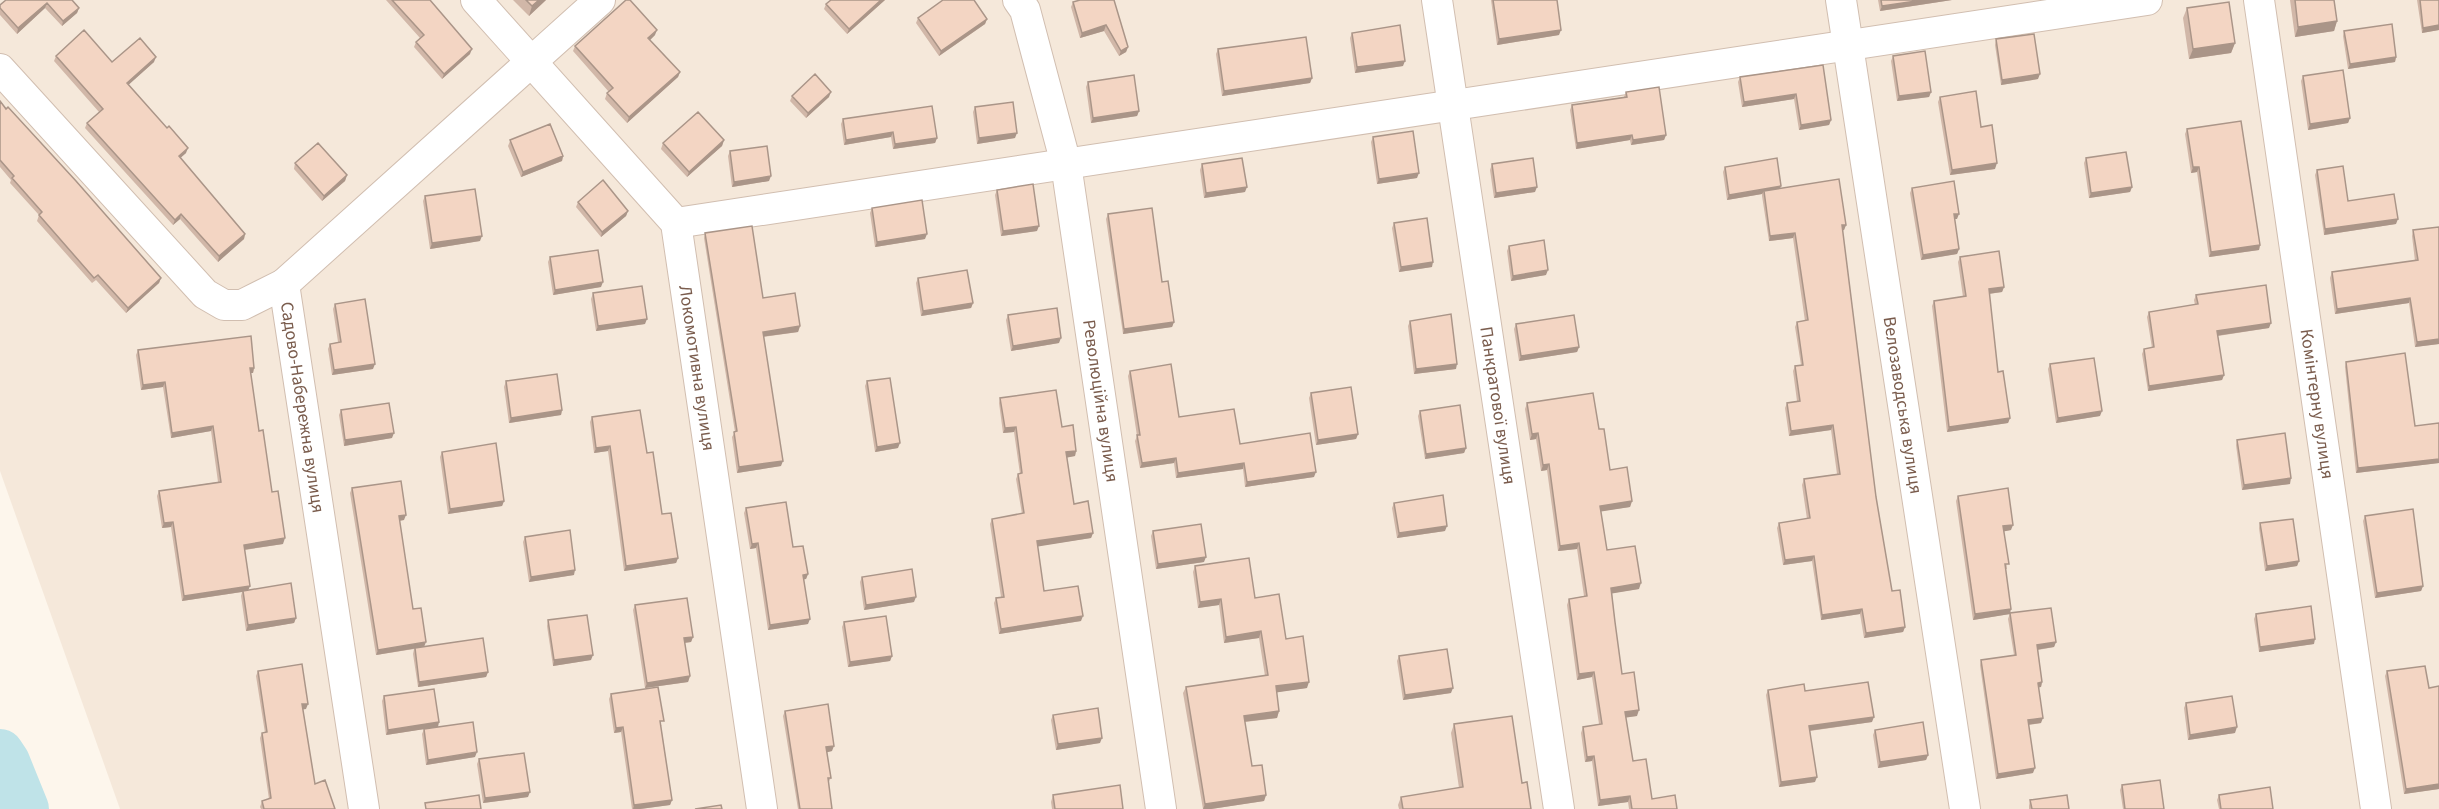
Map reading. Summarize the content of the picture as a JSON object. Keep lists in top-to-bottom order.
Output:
{
  "streets": {
    "street": [
      "Локомотивна вулиця",
      "Революційна вулиця",
      "Панкратової вулиця",
      "Велозаводська вулиця",
      "Комінтерну вулиця",
      "Садово-Набережна вулиця"
    ]
  }
}
